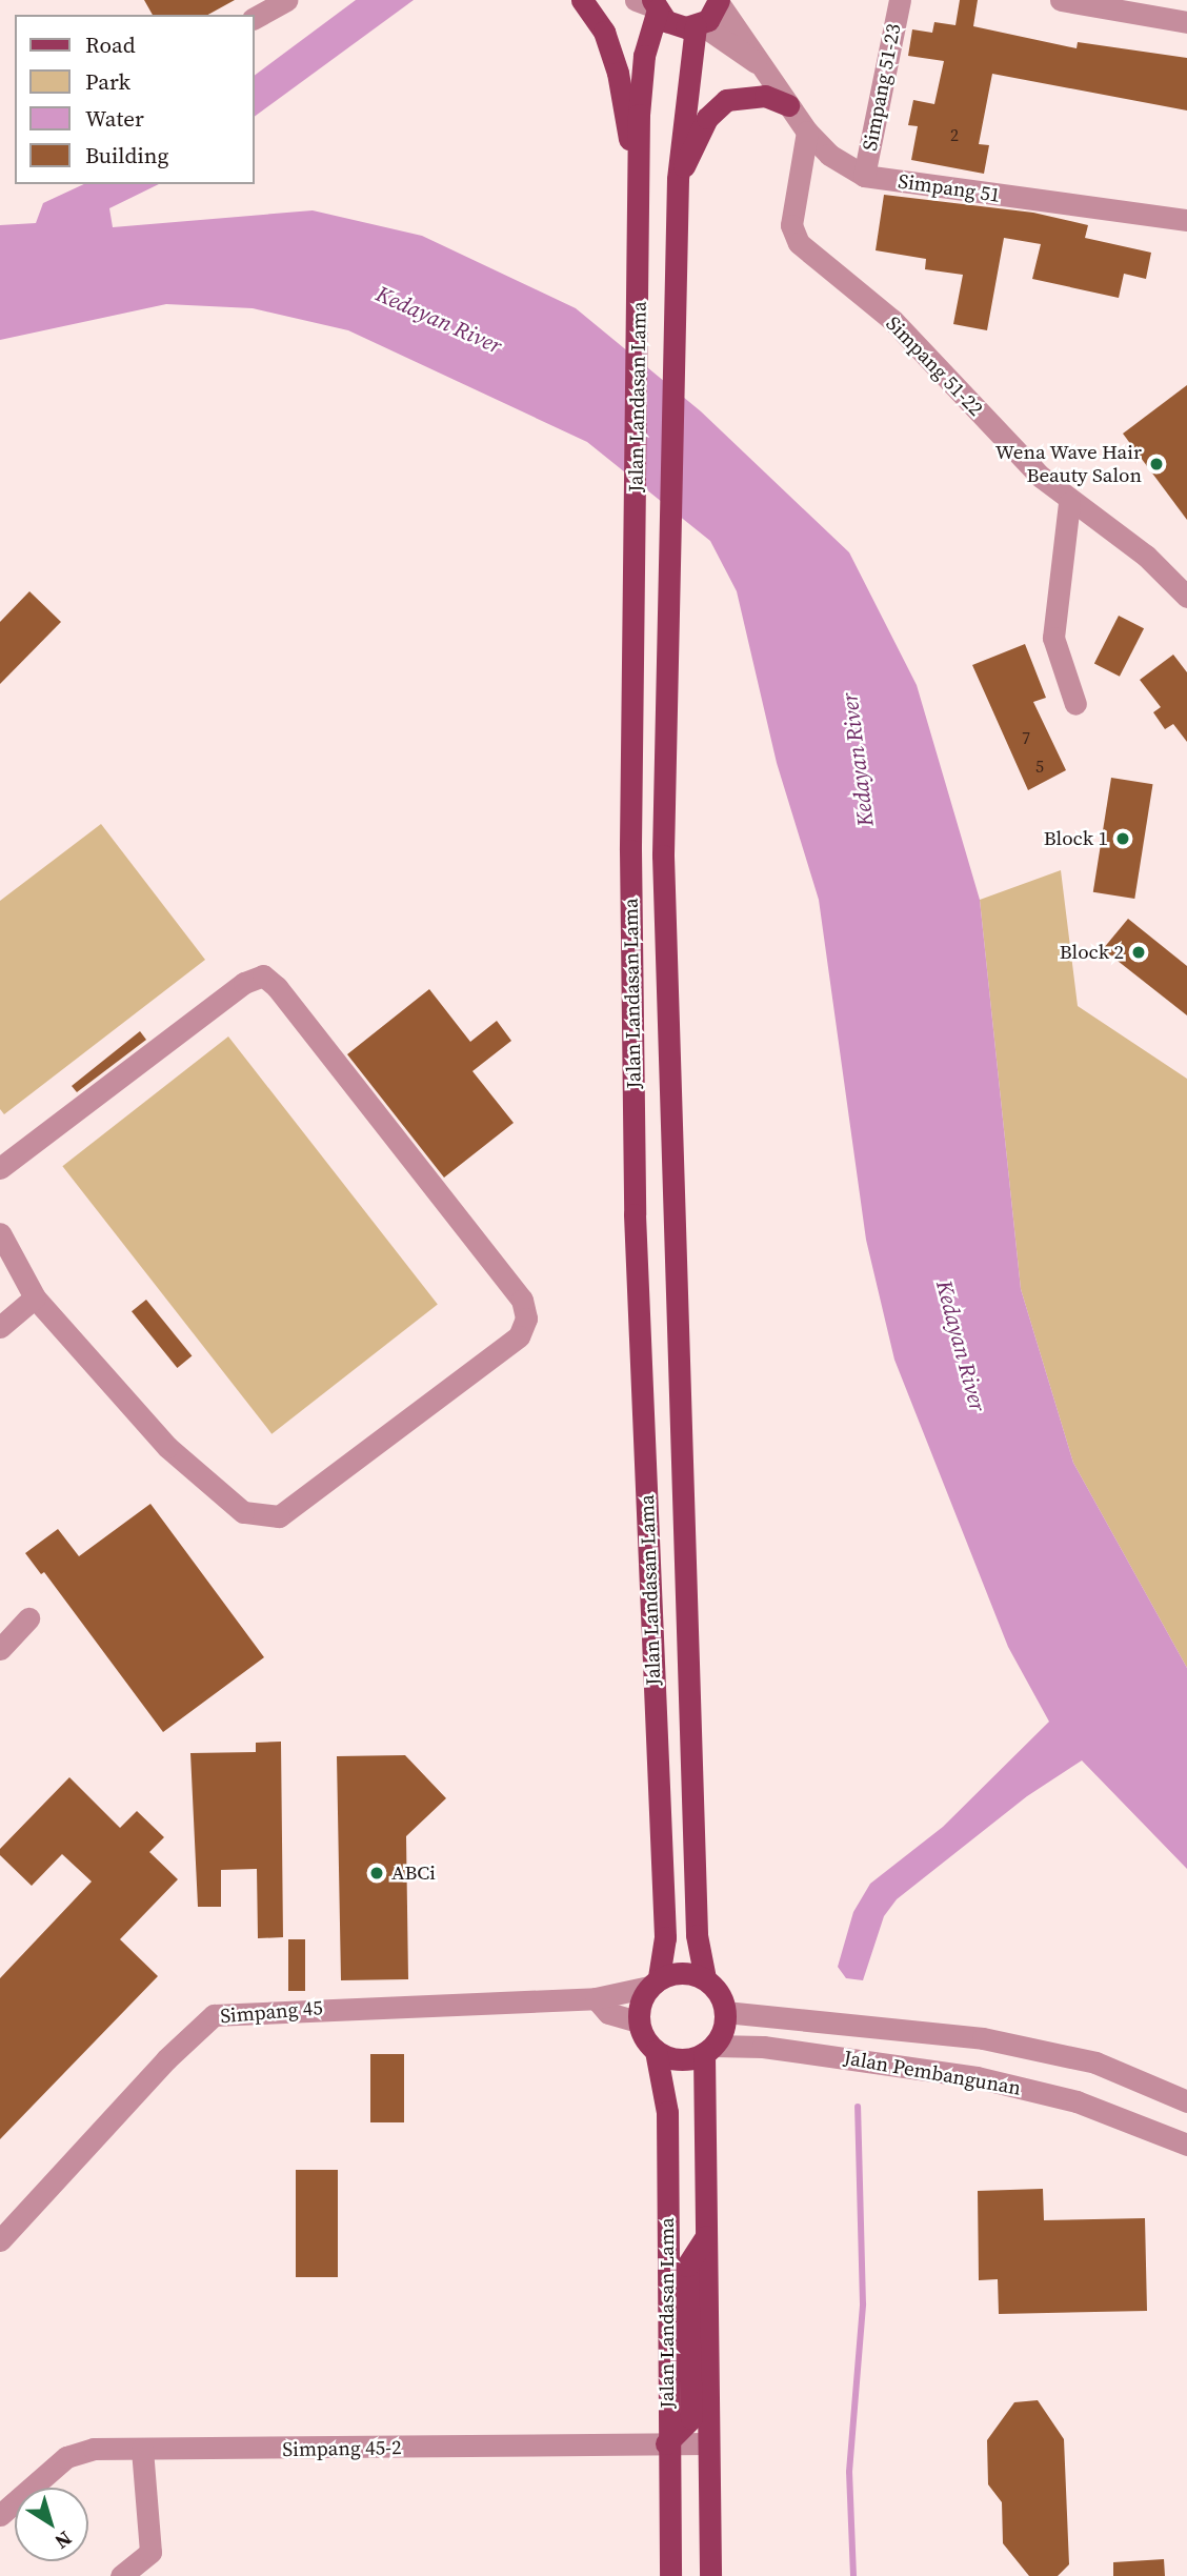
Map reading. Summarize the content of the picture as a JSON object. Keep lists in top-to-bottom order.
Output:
{
  "streets": {
    "main road": ["Jalan Landasan Lama"],
    "street": [
      "Simpang 51-23",
      "Simpang 51",
      "Simpang 51-22",
      "Simpang 45",
      "Jalan Pembangunan",
      "Simpang 45-2"
    ]
  },
  "crossings": [
    ["Simpang 51-23", "Simpang 51"],
    ["Simpang 51", "Simpang 51-22"],
    ["Simpang 51", "Jalan Landasan Lama"],
    ["Jalan Landasan Lama", "Simpang 45"],
    ["Jalan Landasan Lama", "Jalan Pembangunan"],
    ["Jalan Landasan Lama", "Simpang 45-2"],
    ["Simpang 45", "Jalan Pembangunan"]
  ],
  "water": ["Kedayan River"],
  "places": [
    "Wena Wave Hair Beauty Salon",
    "Block 1",
    "Block 2",
    "ABCi"
  ],
  "house_numbers": ["2", "7", "5"],
  "legend": [
    "Road",
    "Park",
    "Water",
    "Building"
  ],
  "north": "bottom right"
}
